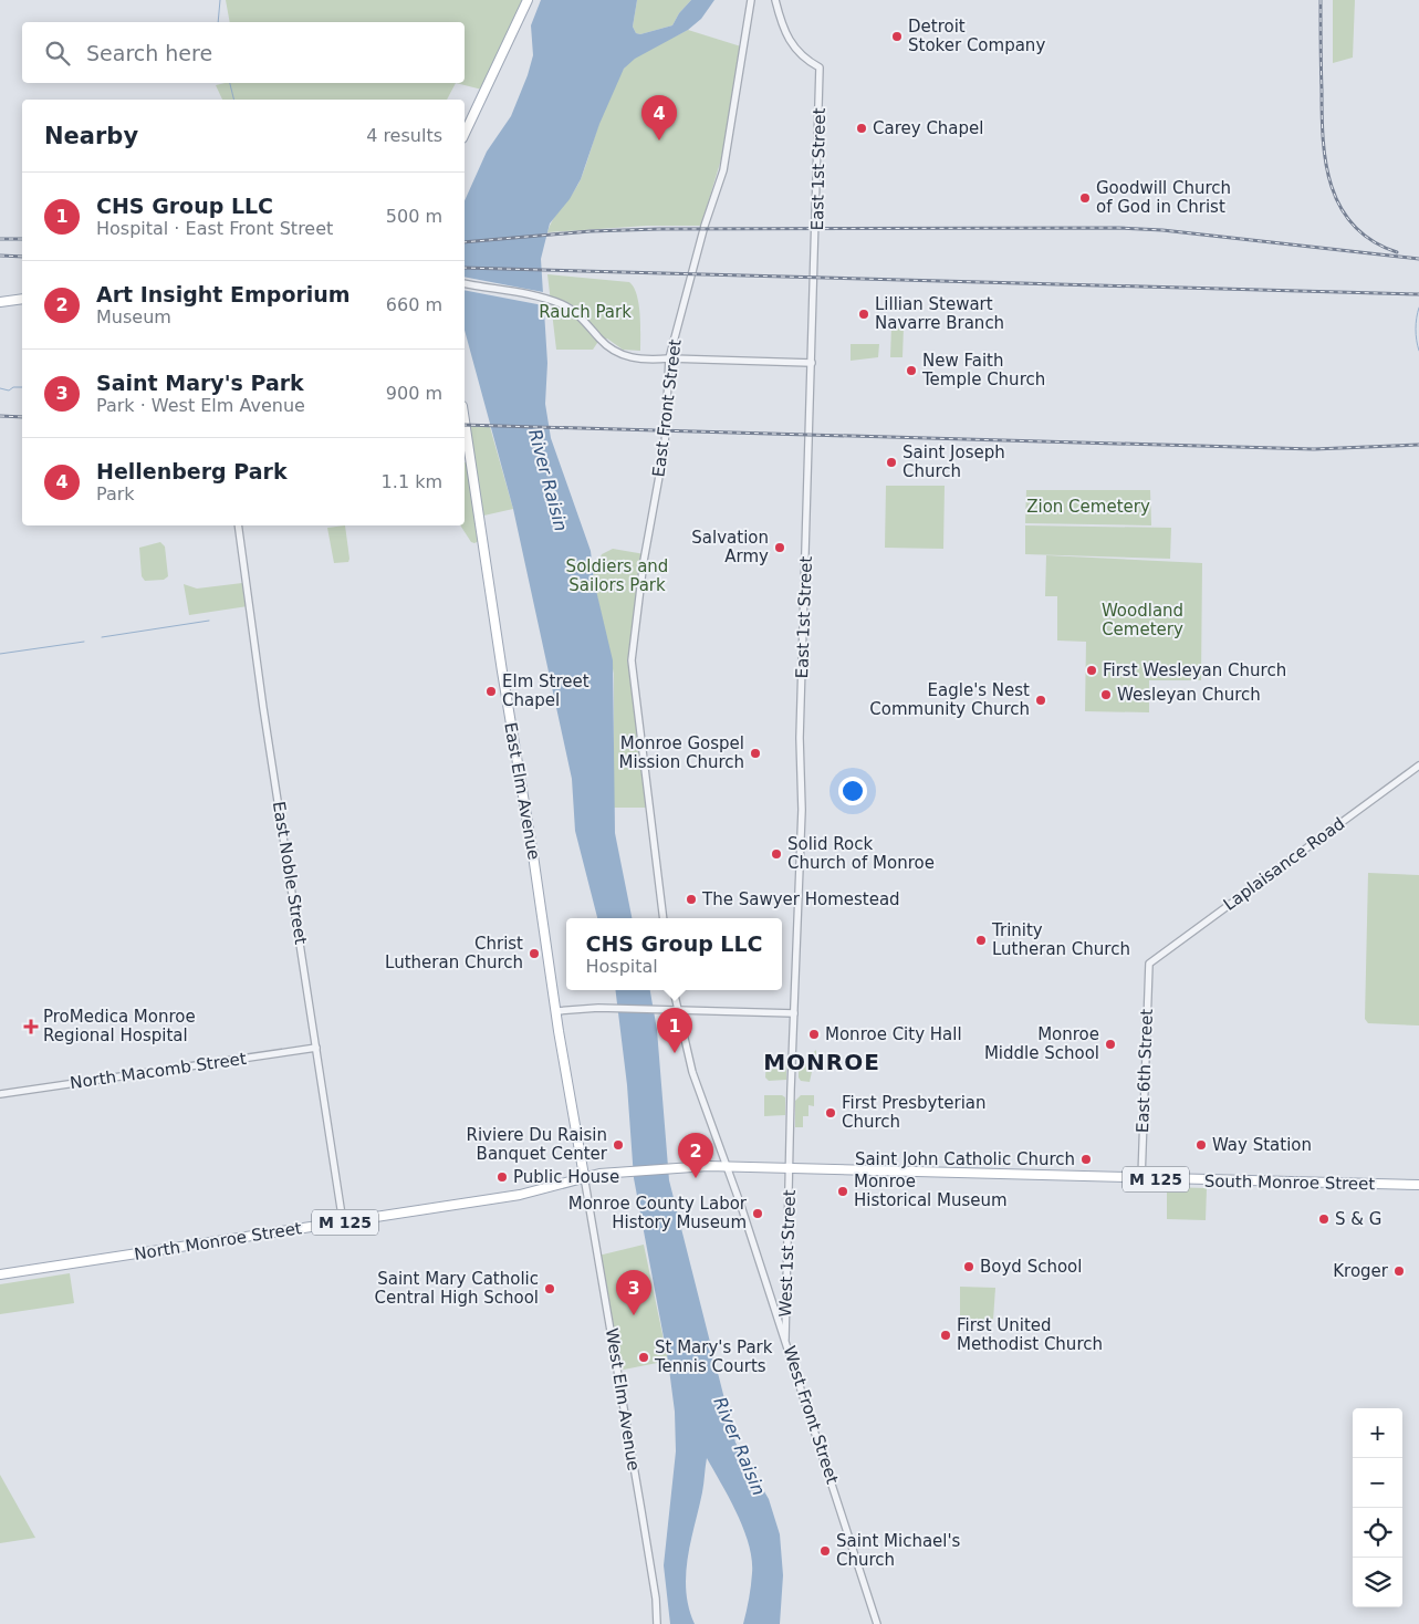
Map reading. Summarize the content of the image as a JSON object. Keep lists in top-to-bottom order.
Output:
{
  "streets": {
    "main road": [
      "East Elm Avenue",
      "M 125",
      "South Monroe Street",
      "North Monroe Street"
    ],
    "street": [
      "East 1st Street",
      "East Front Street",
      "Laplaisance Road",
      "East Noble Street",
      "North Macomb Street",
      "East 6th Street",
      "West 1st Street",
      "West Elm Avenue",
      "West Front Street"
    ]
  },
  "crossings": [
    ["East 1st Street", "South Monroe Street"],
    ["East 1st Street", "West 1st Street"],
    ["East Elm Avenue", "North Monroe Street"],
    ["East Elm Avenue", "West Elm Avenue"],
    ["Laplaisance Road", "East 6th Street"],
    ["East Noble Street", "North Macomb Street"],
    ["East Noble Street", "North Monroe Street"],
    ["East 6th Street", "South Monroe Street"],
    ["South Monroe Street", "North Monroe Street"],
    ["South Monroe Street", "West 1st Street"],
    ["South Monroe Street", "West Front Street"],
    ["North Monroe Street", "West Elm Avenue"],
    ["West 1st Street", "West Front Street"]
  ],
  "districts": ["MONROE"],
  "water": ["River Raisin"],
  "parks": [
    "Rauch Park",
    "Zion Cemetery",
    "Soldiers and Sailors Park",
    "Woodland Cemetery"
  ],
  "places": {
    "other": [
      "Detroit Stoker Company",
      "Carey Chapel",
      "Goodwill Church of God in Christ",
      "Lillian Stewart Navarre Branch",
      "New Faith Temple Church",
      "Saint Joseph Church",
      "Salvation Army",
      "First Wesleyan Church",
      "Elm Street Chapel",
      "Wesleyan Church",
      "Eagle's Nest Community Church",
      "Monroe Gospel Mission Church",
      "Solid Rock Church of Monroe",
      "The Sawyer Homestead",
      "Trinity Lutheran Church",
      "Christ Lutheran Church",
      "Monroe City Hall",
      "Monroe Middle School",
      "First Presbyterian Church",
      "Riviere Du Raisin Banquet Center",
      "Way Station",
      "Saint John Catholic Church",
      "Public House",
      "Monroe Historical Museum",
      "Monroe County Labor History Museum",
      "S & G",
      "Boyd School",
      "Kroger",
      "Saint Mary Catholic Central High School",
      "First United Methodist Church",
      "St Mary's Park Tennis Courts",
      "Saint Michael's Church"
    ],
    "health": ["ProMedica Monroe Regional Hospital"]
  },
  "page": {
    "search": "Search here",
    "pins": [
      "4",
      "1",
      "2",
      "3"
    ],
    "heading": ["Nearby", "4 results"],
    "list": [
      {
        "mark": "1",
        "name": "CHS Group LLC",
        "note": "Hospital · East Front Street",
        "value": "500 m"
      },
      {
        "mark": "2",
        "name": "Art Insight Emporium",
        "note": "Museum",
        "value": "660 m"
      },
      {
        "mark": "3",
        "name": "Saint Mary's Park",
        "note": "Park · West Elm Avenue",
        "value": "900 m"
      },
      {
        "mark": "4",
        "name": "Hellenberg Park",
        "note": "Park",
        "value": "1.1 km"
      }
    ],
    "popup": ["CHS Group LLC", "Hospital"],
    "map_buttons": ["+", "−"]
  }
}
